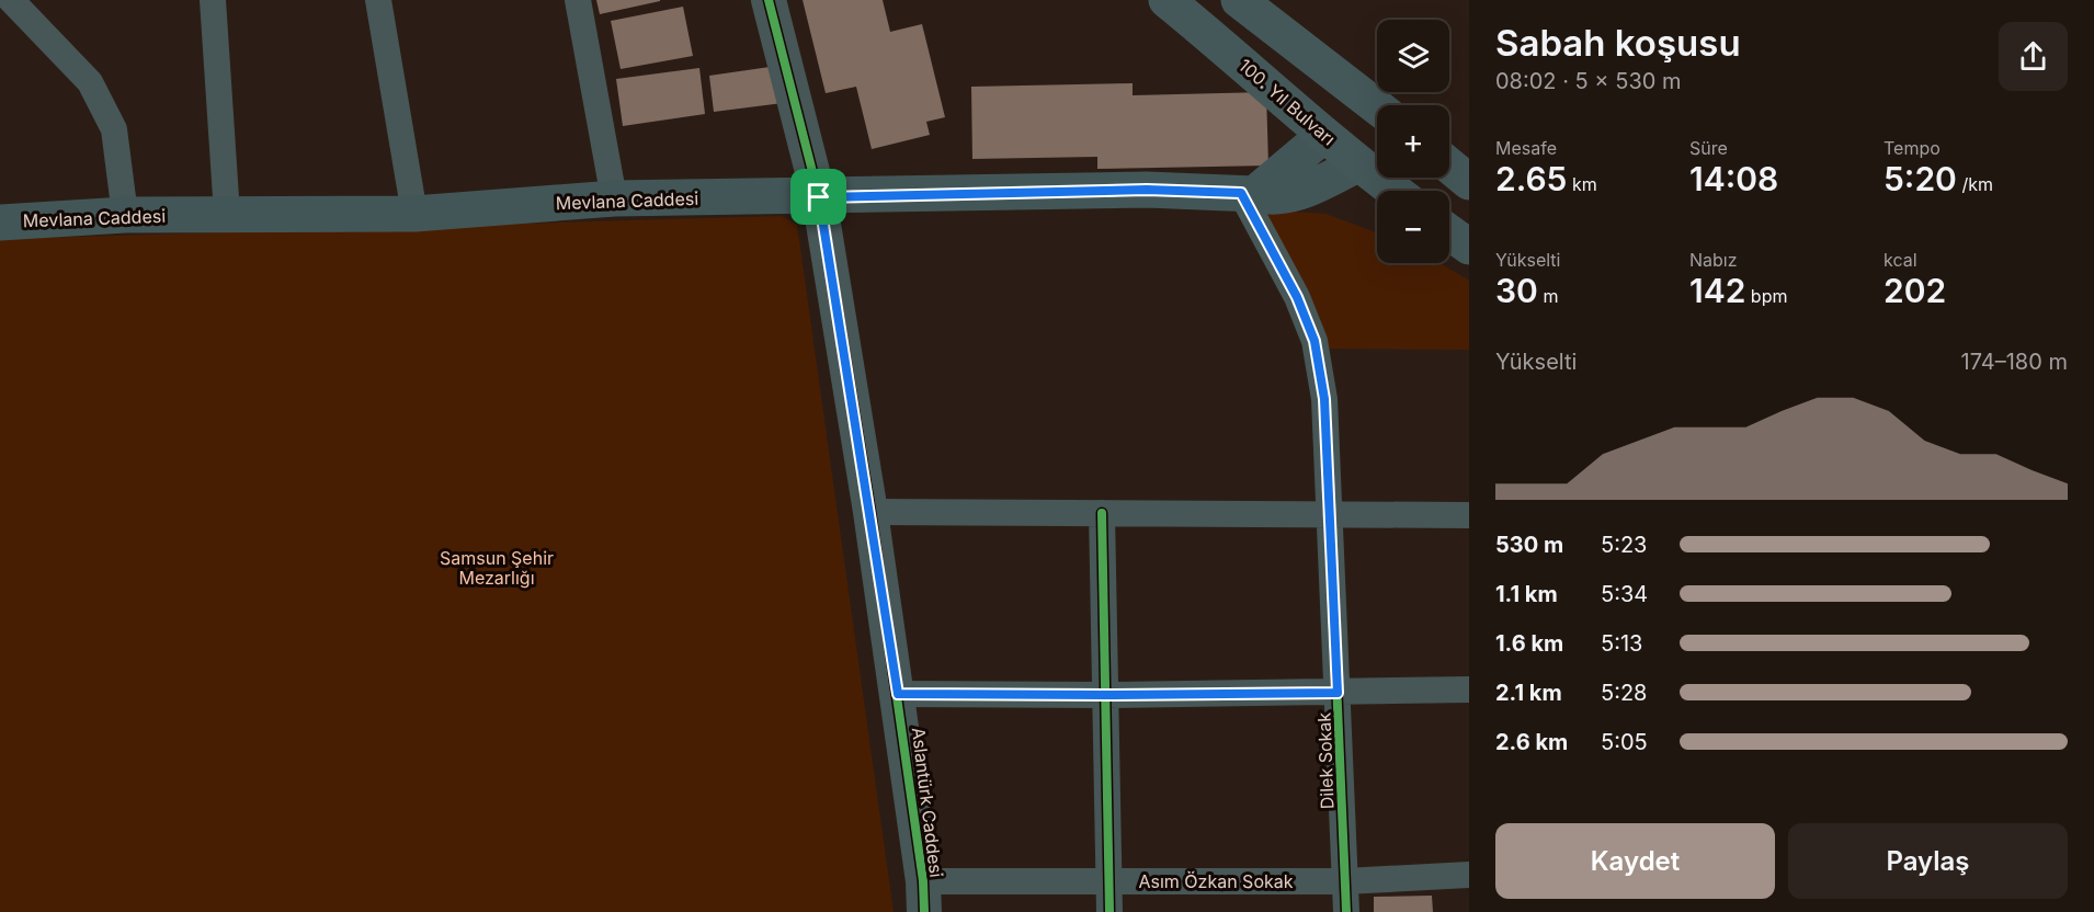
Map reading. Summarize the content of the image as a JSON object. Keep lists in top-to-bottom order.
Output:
{
  "streets": {
    "main road": ["100. Yıl Bulvarı", "Mevlana Caddesi"],
    "street": ["Dilek Sokak", "Aslantürk Caddesi", "Asım Özkan Sokak"]
  },
  "crossings": [
    ["100. Yıl Bulvarı", "Mevlana Caddesi"],
    ["Mevlana Caddesi", "Dilek Sokak"],
    ["Mevlana Caddesi", "Aslantürk Caddesi"],
    ["Dilek Sokak", "Asım Özkan Sokak"],
    ["Aslantürk Caddesi", "Asım Özkan Sokak"]
  ],
  "parks": ["Samsun Şehir Mezarlığı"],
  "page": {
    "heading": ["Sabah koşusu", "08:02 · 5 × 530 m"],
    "map_buttons": ["+", "−"],
    "stats": [
      ["Mesafe", "2.65 km"],
      ["Süre", "14:08"],
      ["Tempo", "5:20 /km"],
      ["Yükselti", "30 m"],
      ["Nabız", "142 bpm"],
      ["kcal", "202"]
    ],
    "chart": ["Yükselti", "174–180 m"],
    "list": [
      {
        "name": "530 m",
        "note": "5:23"
      },
      {
        "name": "1.1 km",
        "note": "5:34"
      },
      {
        "name": "1.6 km",
        "note": "5:13"
      },
      {
        "name": "2.1 km",
        "note": "5:28"
      },
      {
        "name": "2.6 km",
        "note": "5:05"
      }
    ],
    "buttons": ["Kaydet", "Paylaş"]
  }
}
